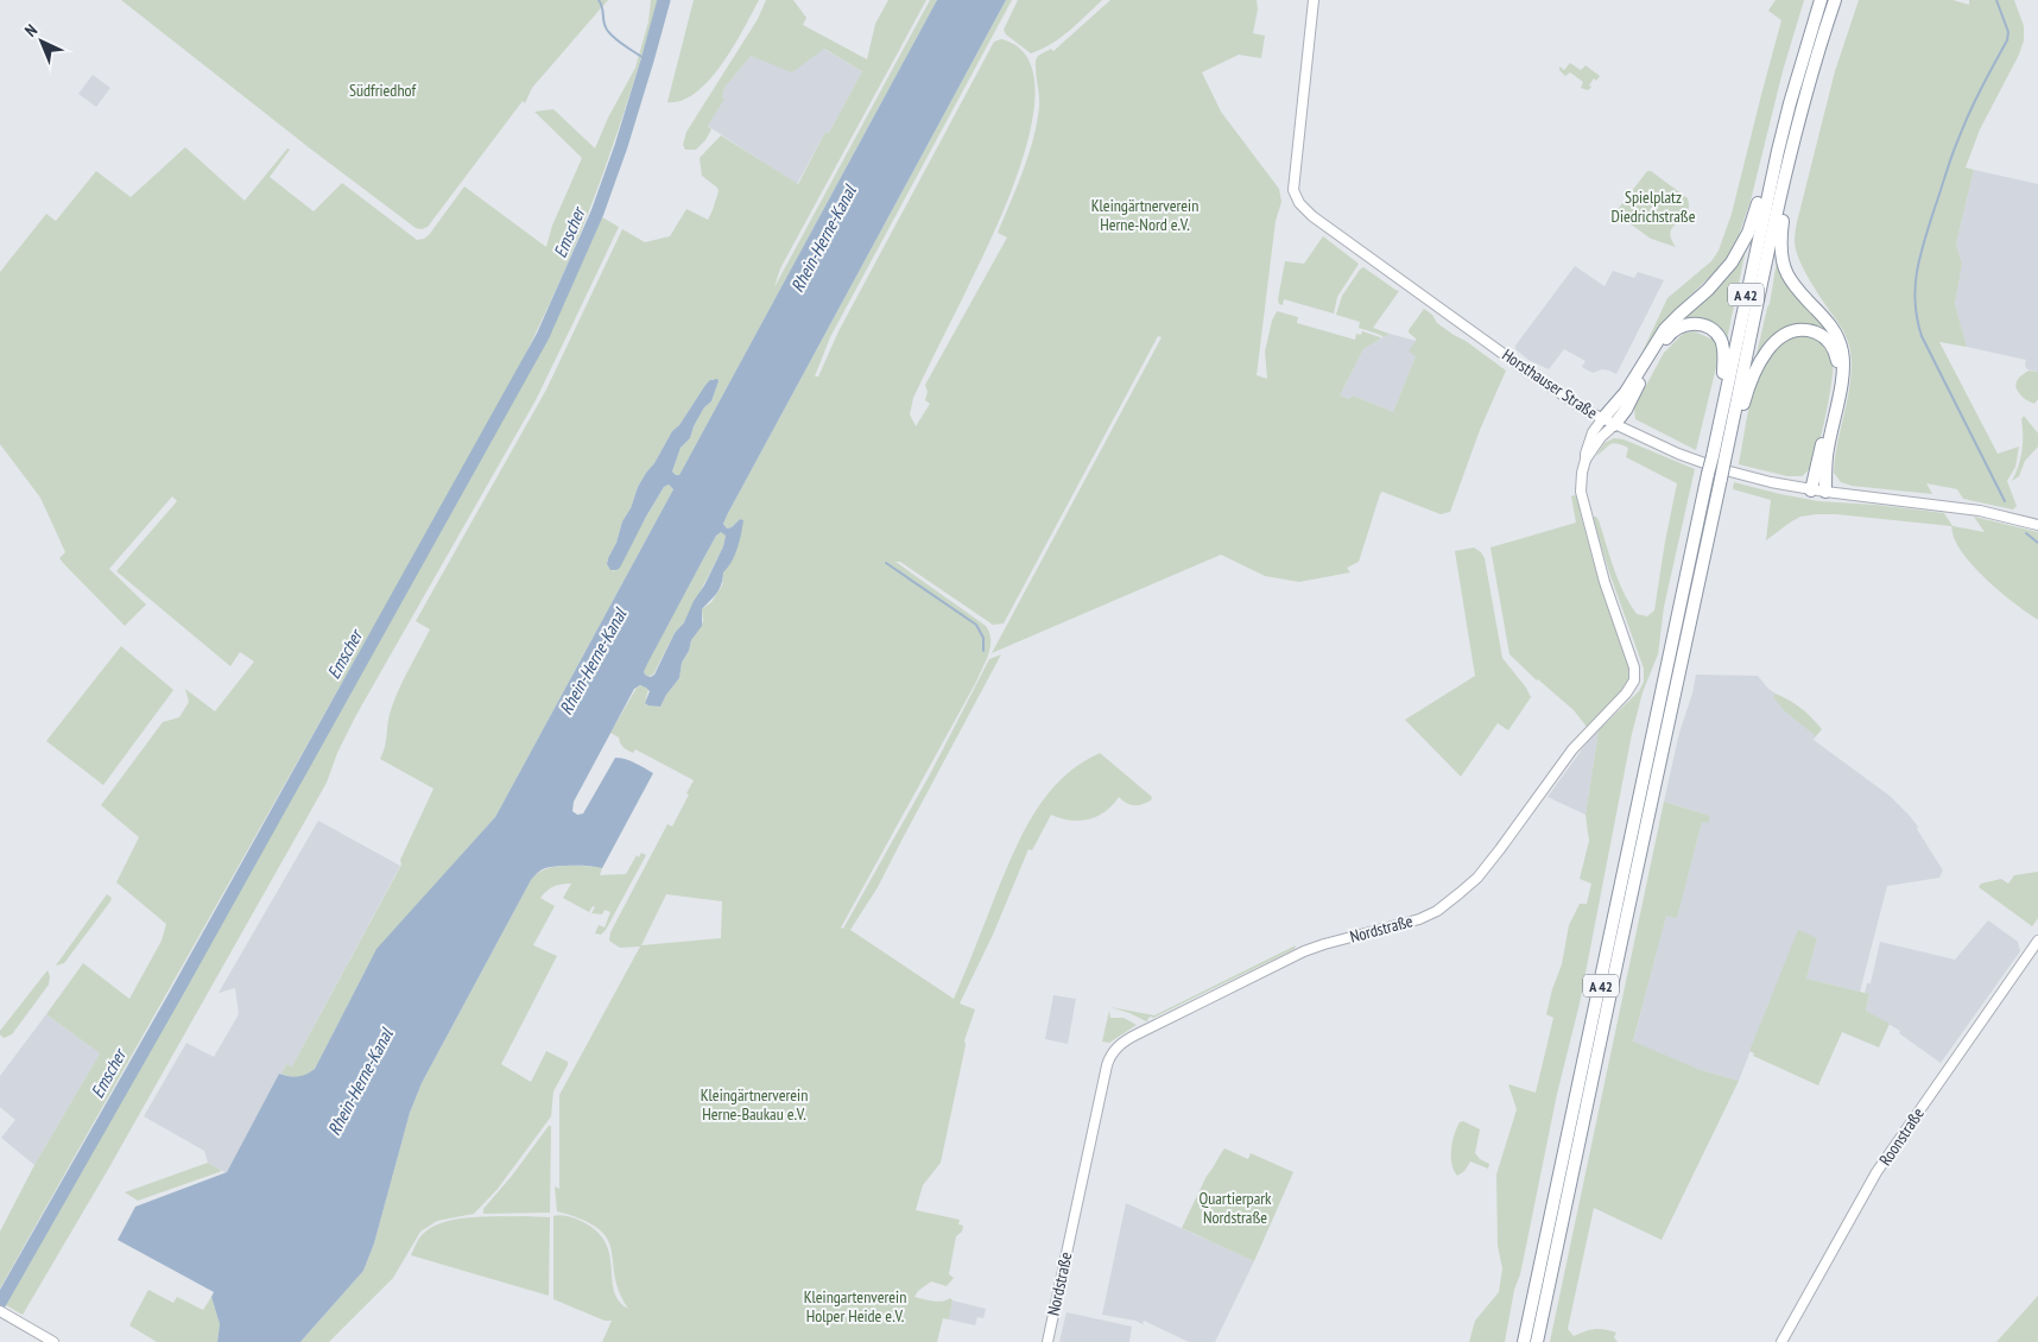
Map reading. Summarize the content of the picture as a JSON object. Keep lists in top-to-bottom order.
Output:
{
  "streets": {
    "highway": ["A 42"],
    "street": ["Horsthauser Straße", "Nordstraße", "Roonstraße"]
  },
  "crossings": [
    ["Horsthauser Straße", "Nordstraße"]
  ],
  "water": ["Emscher", "Rhein-Herne-Kanal"],
  "parks": [
    "Südfriedhof",
    "Spielplatz Diedrichstraße",
    "Kleingärtnerverein Herne-Nord e.V.",
    "Kleingärtnerverein Herne-Baukau e.V.",
    "Quartierpark Nordstraße",
    "Kleingartenverein Holper Heide e.V."
  ],
  "north": "top left"
}
